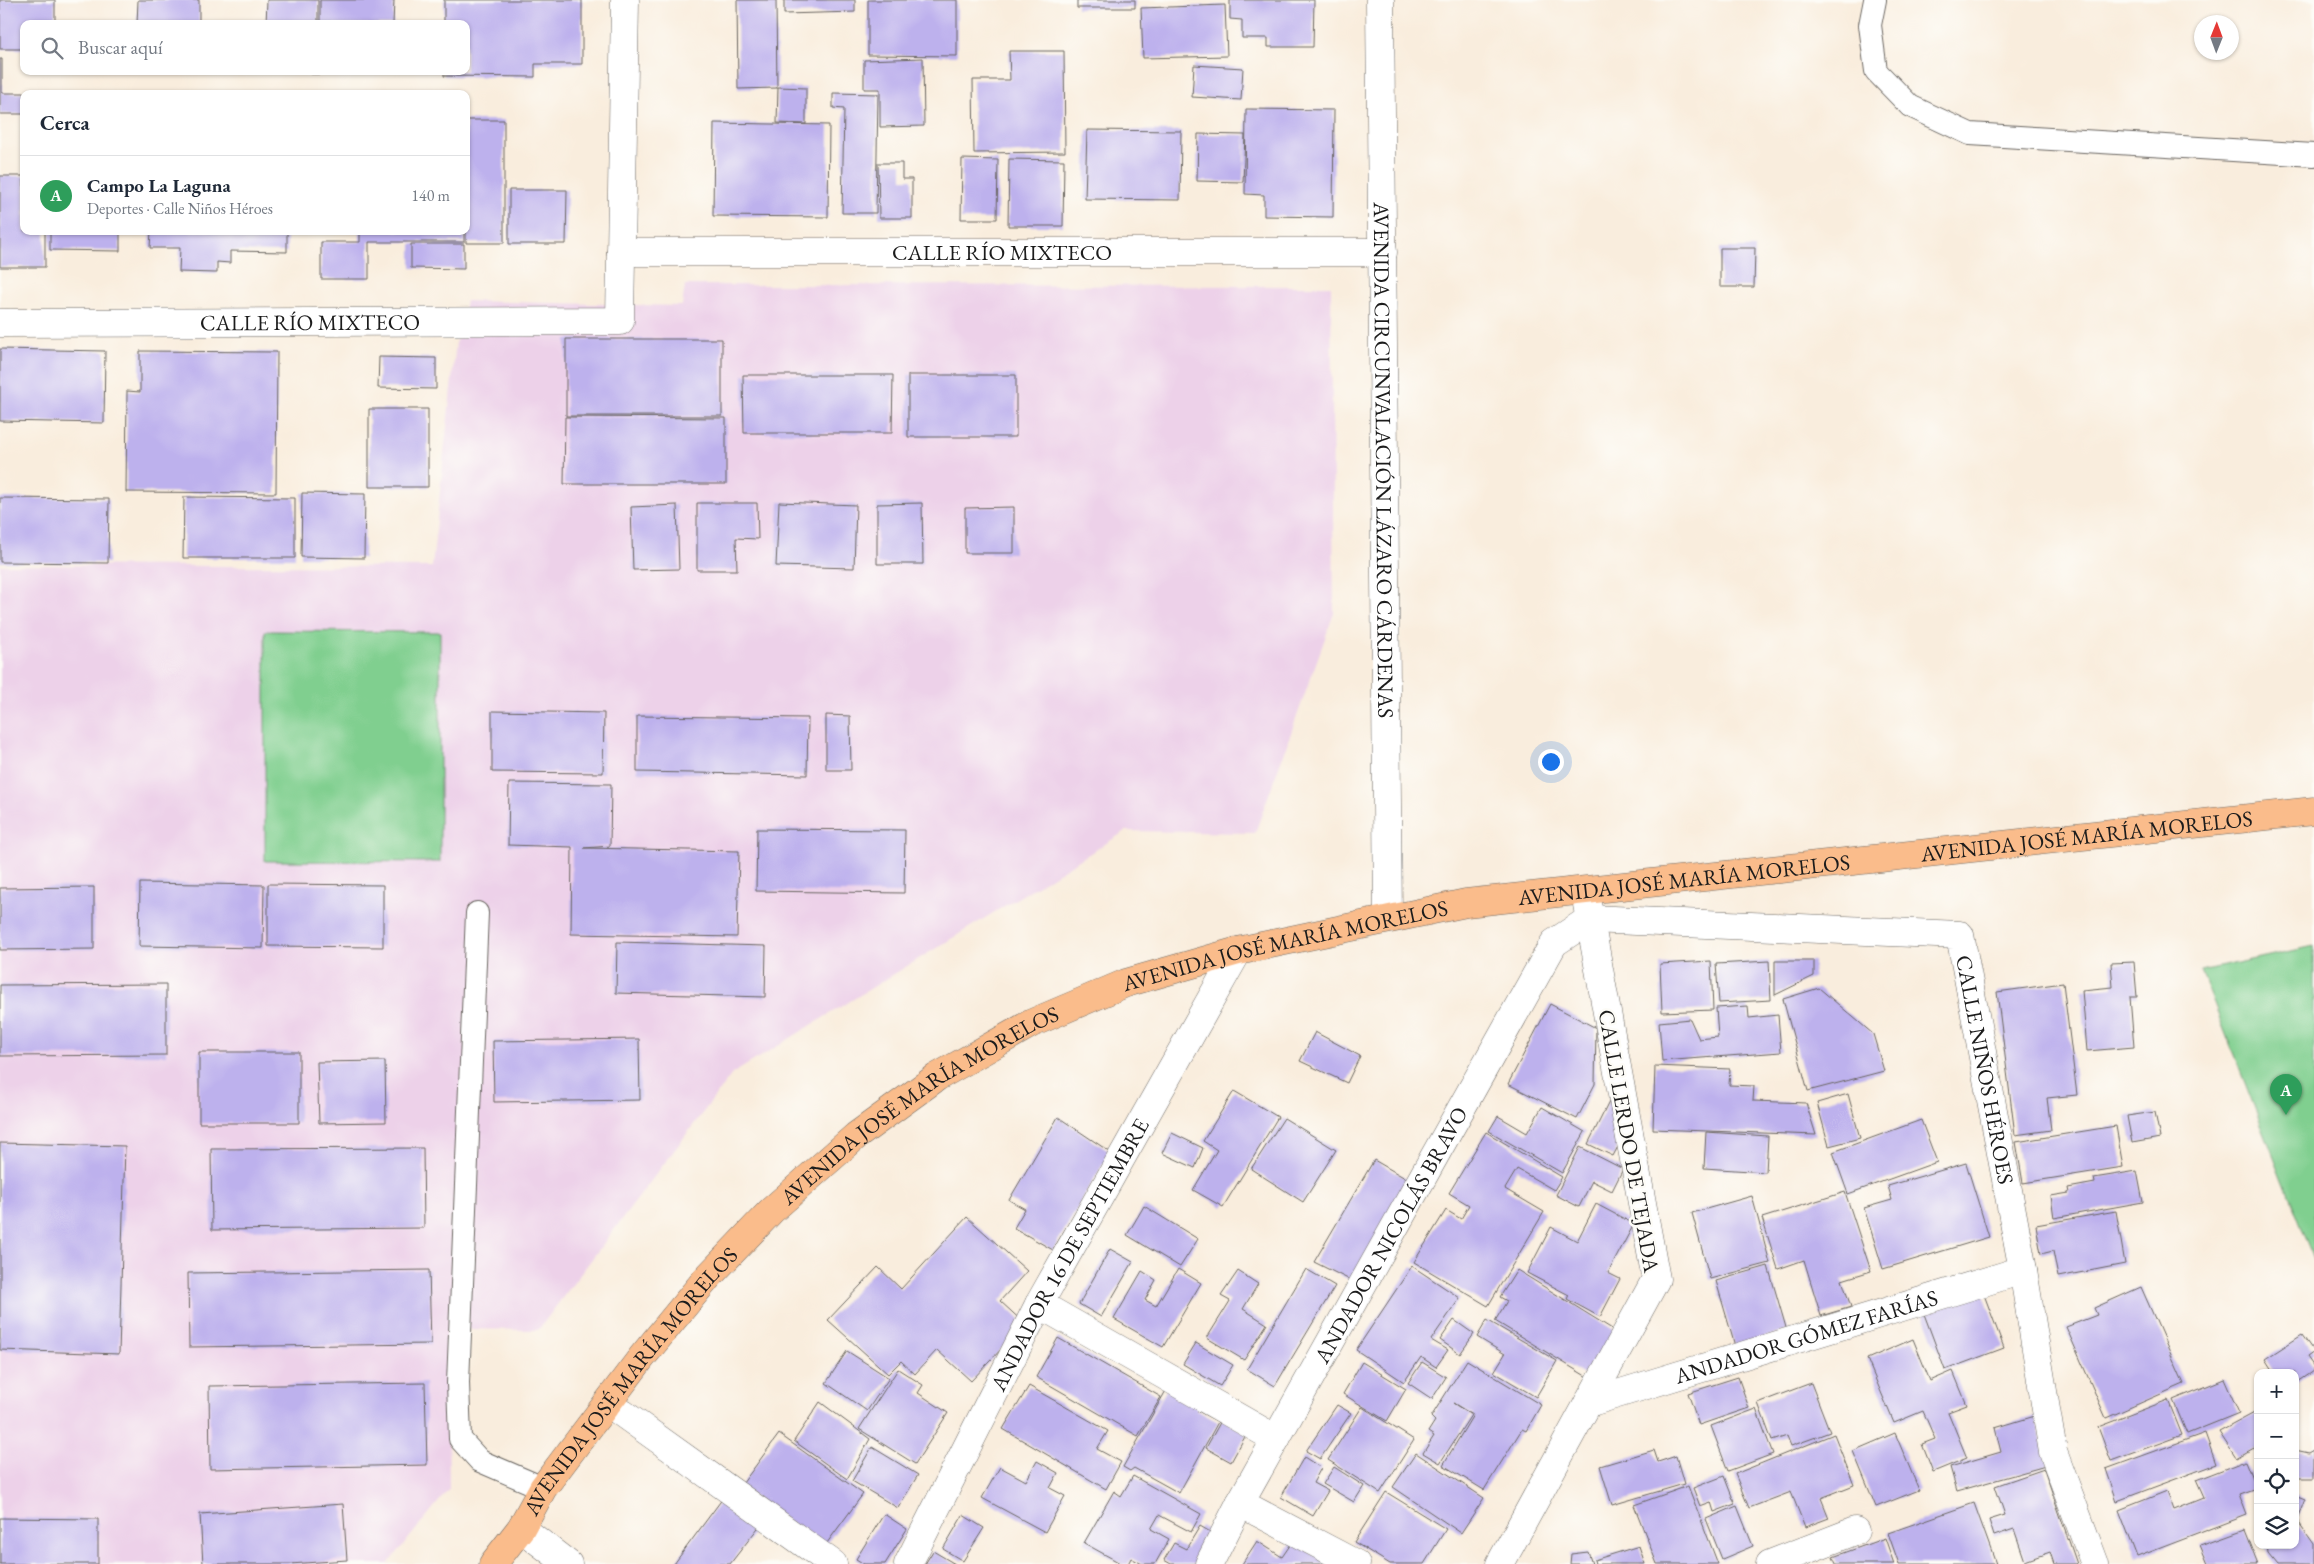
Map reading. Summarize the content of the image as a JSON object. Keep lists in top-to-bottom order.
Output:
{
  "streets": {
    "main road": ["AVENIDA JOSÉ MARÍA MORELOS"],
    "street": [
      "CALLE RÍO MIXTECO",
      "AVENIDA CIRCUNVALACIÓN LÁZARO CÁRDENAS",
      "CALLE NIÑOS HÉROES",
      "CALLE LERDO DE TEJADA",
      "ANDADOR NICOLÁS BRAVO",
      "ANDADOR 16 DE SEPTIEMBRE",
      "ANDADOR GÓMEZ FARÍAS"
    ]
  },
  "crossings": [
    ["CALLE RÍO MIXTECO", "AVENIDA CIRCUNVALACIÓN LÁZARO CÁRDENAS"],
    ["AVENIDA CIRCUNVALACIÓN LÁZARO CÁRDENAS", "AVENIDA JOSÉ MARÍA MORELOS"],
    ["AVENIDA JOSÉ MARÍA MORELOS", "CALLE LERDO DE TEJADA"],
    ["AVENIDA JOSÉ MARÍA MORELOS", "ANDADOR 16 DE SEPTIEMBRE"],
    ["CALLE NIÑOS HÉROES", "CALLE LERDO DE TEJADA"],
    ["CALLE NIÑOS HÉROES", "ANDADOR NICOLÁS BRAVO"],
    ["CALLE NIÑOS HÉROES", "ANDADOR GÓMEZ FARÍAS"],
    ["CALLE LERDO DE TEJADA", "ANDADOR NICOLÁS BRAVO"],
    ["CALLE LERDO DE TEJADA", "ANDADOR GÓMEZ FARÍAS"]
  ],
  "north": "top",
  "page": {
    "search": "Buscar aquí",
    "heading": "Cerca",
    "list": [
      {
        "mark": "A",
        "name": "Campo La Laguna",
        "note": "Deportes · Calle Niños Héroes",
        "value": "140 m"
      }
    ],
    "pins": "A",
    "map_buttons": ["+", "−"]
  }
}
